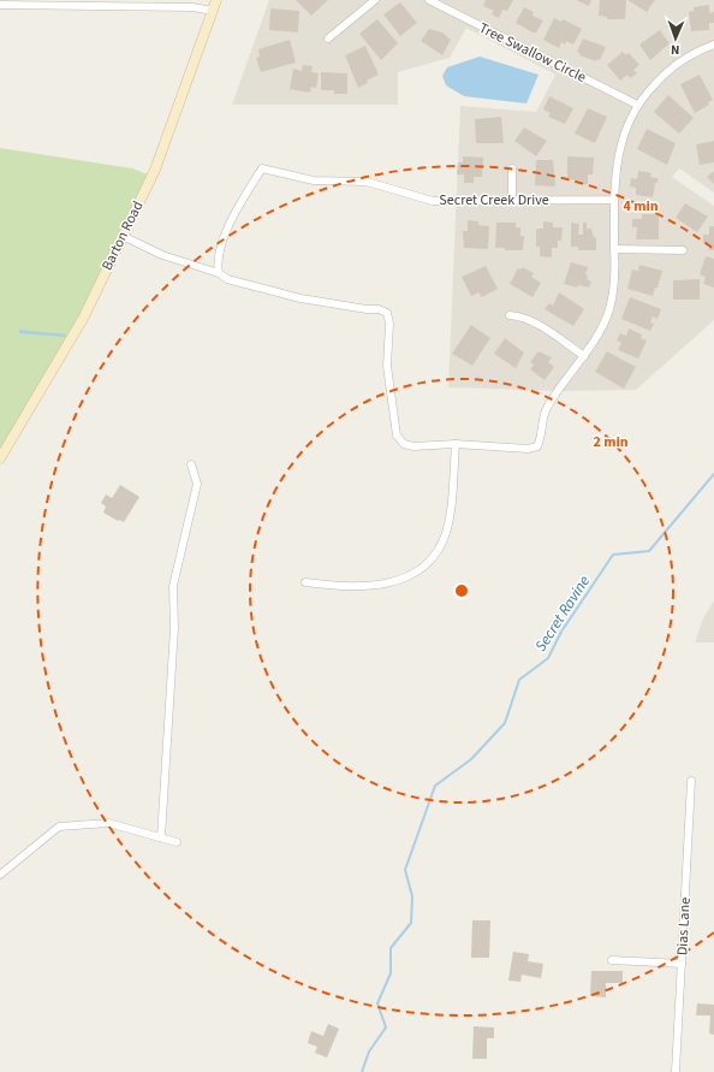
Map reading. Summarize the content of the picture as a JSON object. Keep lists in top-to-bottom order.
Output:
{
  "streets": {
    "street": [
      "Tree Swallow Circle",
      "Secret Creek Drive",
      "Barton Road",
      "Dias Lane"
    ]
  },
  "water": ["Secret Ravine"],
  "north": "bottom",
  "rings": ["4 min", "2 min"]
}
